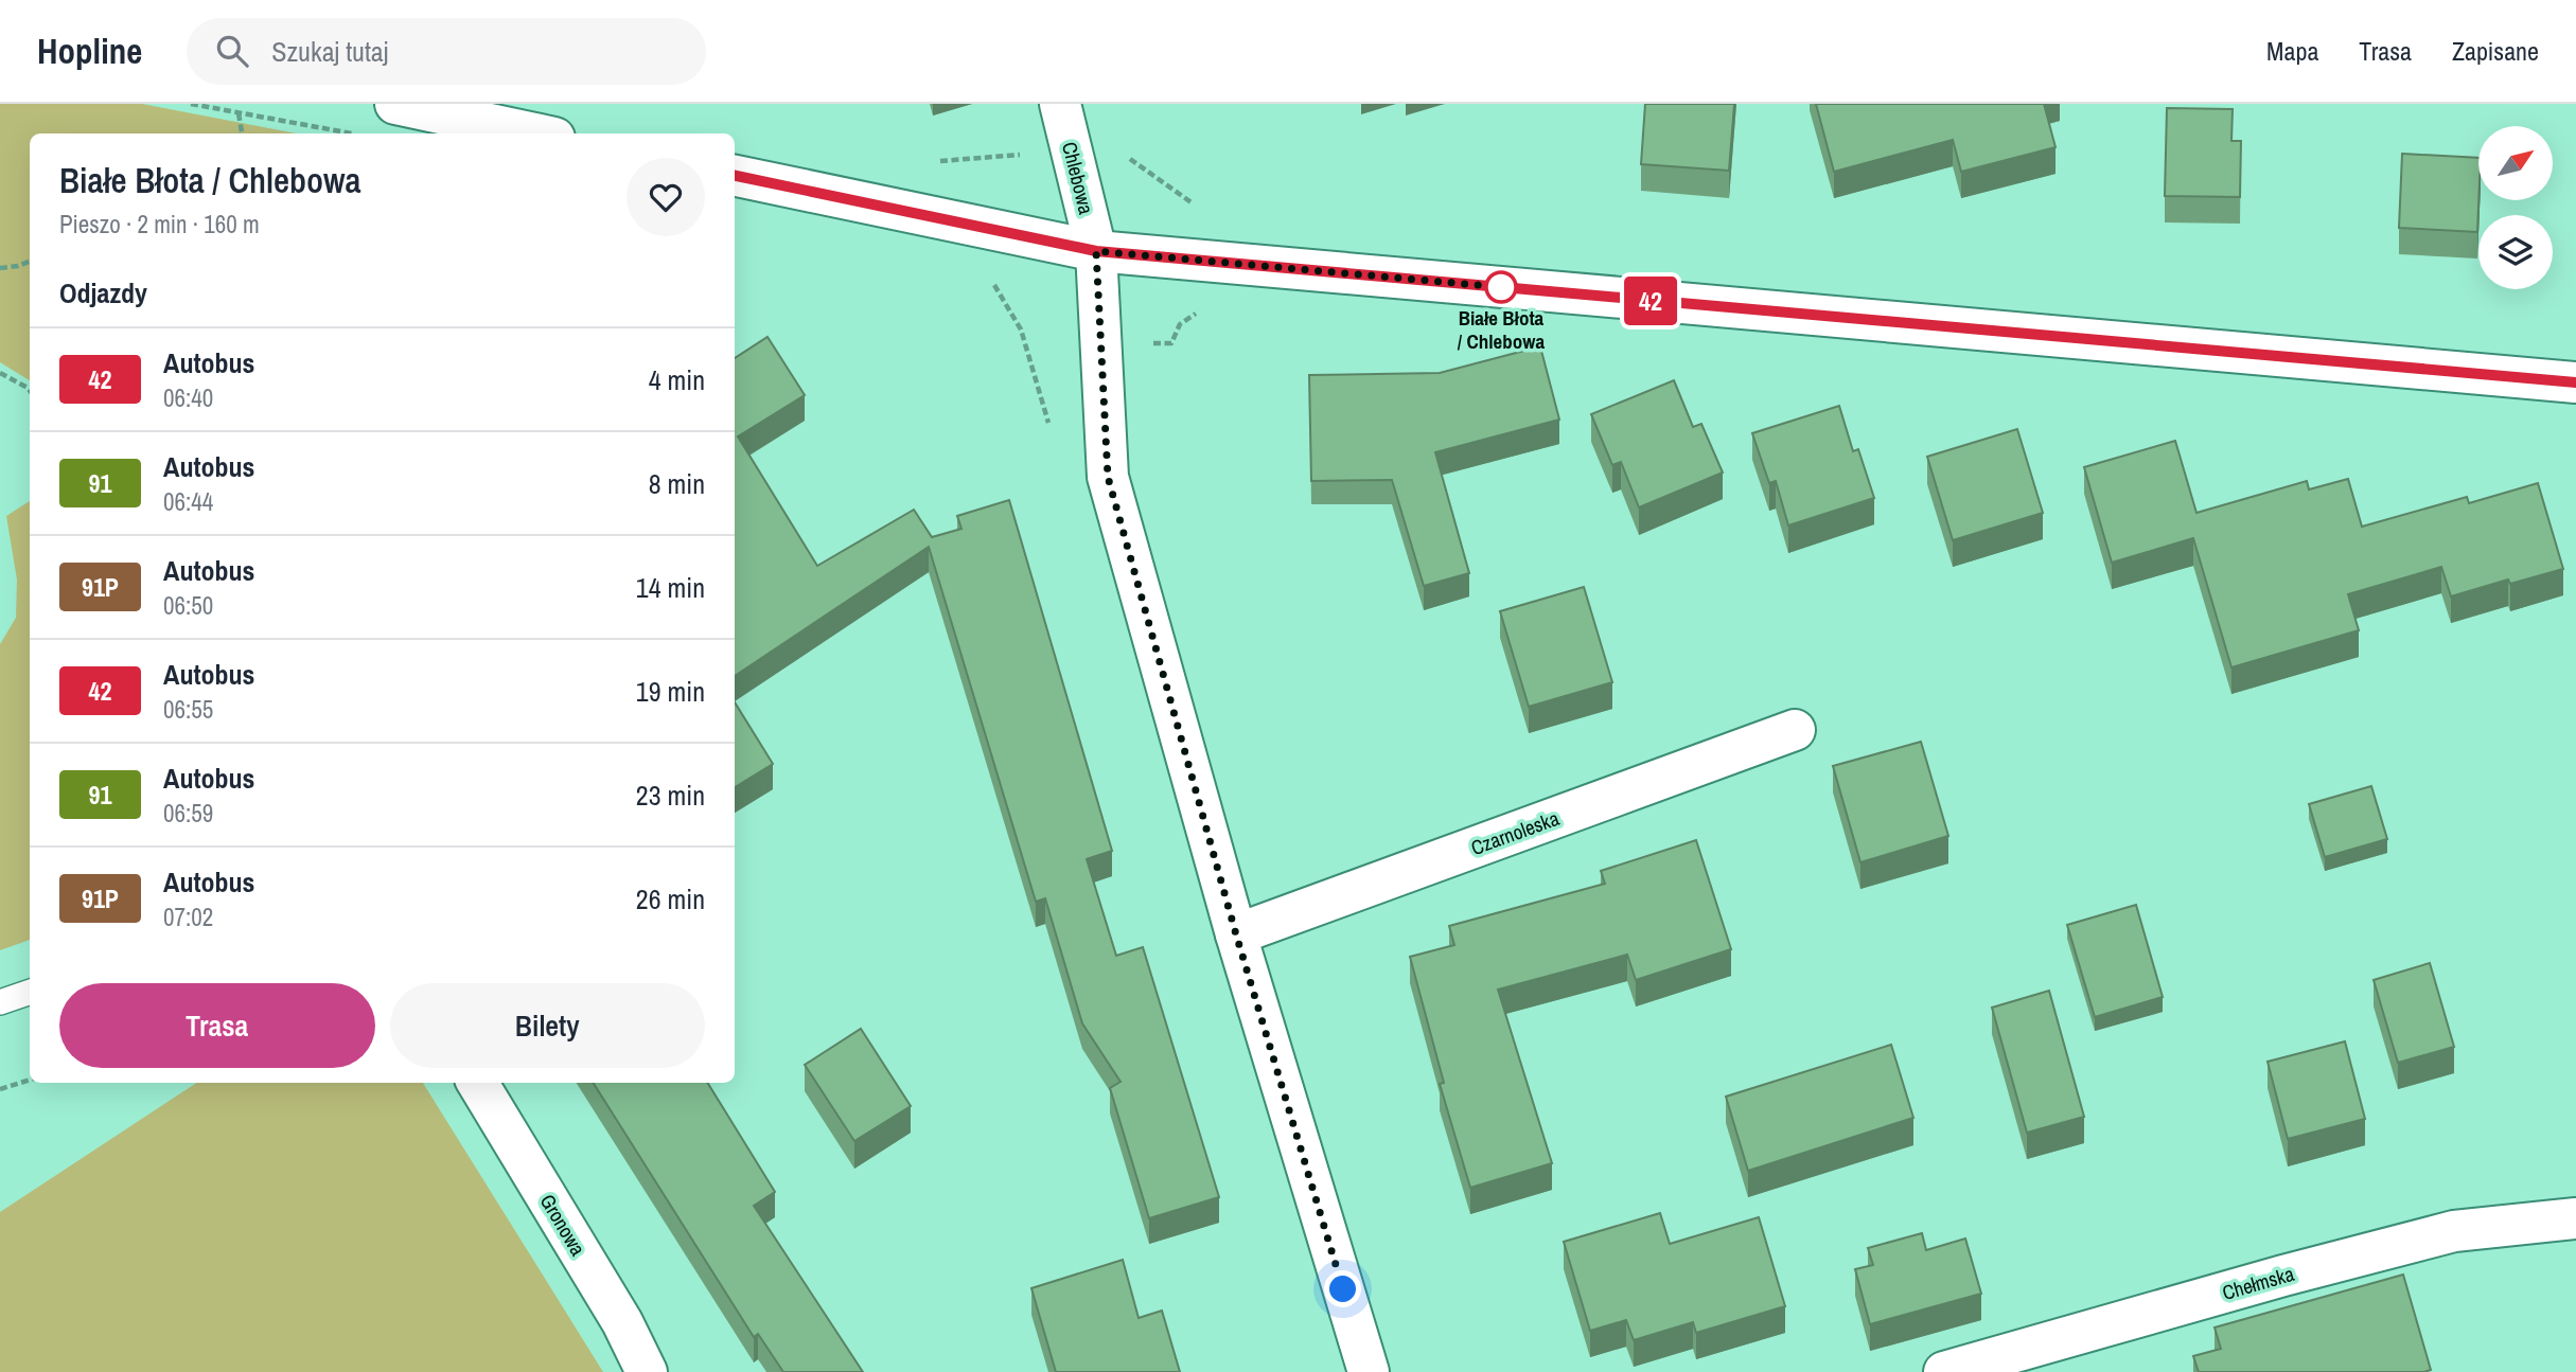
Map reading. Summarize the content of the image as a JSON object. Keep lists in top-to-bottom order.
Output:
{
  "streets": {
    "street": [
      "Chlebowa",
      "Czarnoleska",
      "Gronowa",
      "Chełmska"
    ]
  },
  "crossings": [
    ["Chlebowa", "Czarnoleska"]
  ],
  "places": ["Białe Błota / Chlebowa"],
  "lines": ["bus line 42"],
  "north": "top right",
  "page": {
    "header": "Hopline",
    "search": "Szukaj tutaj",
    "nav": ["Mapa", "Trasa", "Zapisane"],
    "on_map": "42",
    "heading": [
      ["Białe Błota / Chlebowa", "Pieszo · 2 min · 160 m"],
      "Odjazdy"
    ],
    "list": [
      {
        "mark": "42",
        "name": "Autobus",
        "note": "06:40",
        "value": "4 min"
      },
      {
        "mark": "91",
        "name": "Autobus",
        "note": "06:44",
        "value": "8 min"
      },
      {
        "mark": "91P",
        "name": "Autobus",
        "note": "06:50",
        "value": "14 min"
      },
      {
        "mark": "42",
        "name": "Autobus",
        "note": "06:55",
        "value": "19 min"
      },
      {
        "mark": "91",
        "name": "Autobus",
        "note": "06:59",
        "value": "23 min"
      },
      {
        "mark": "91P",
        "name": "Autobus",
        "note": "07:02",
        "value": "26 min"
      }
    ],
    "buttons": ["Trasa", "Bilety"]
  }
}
